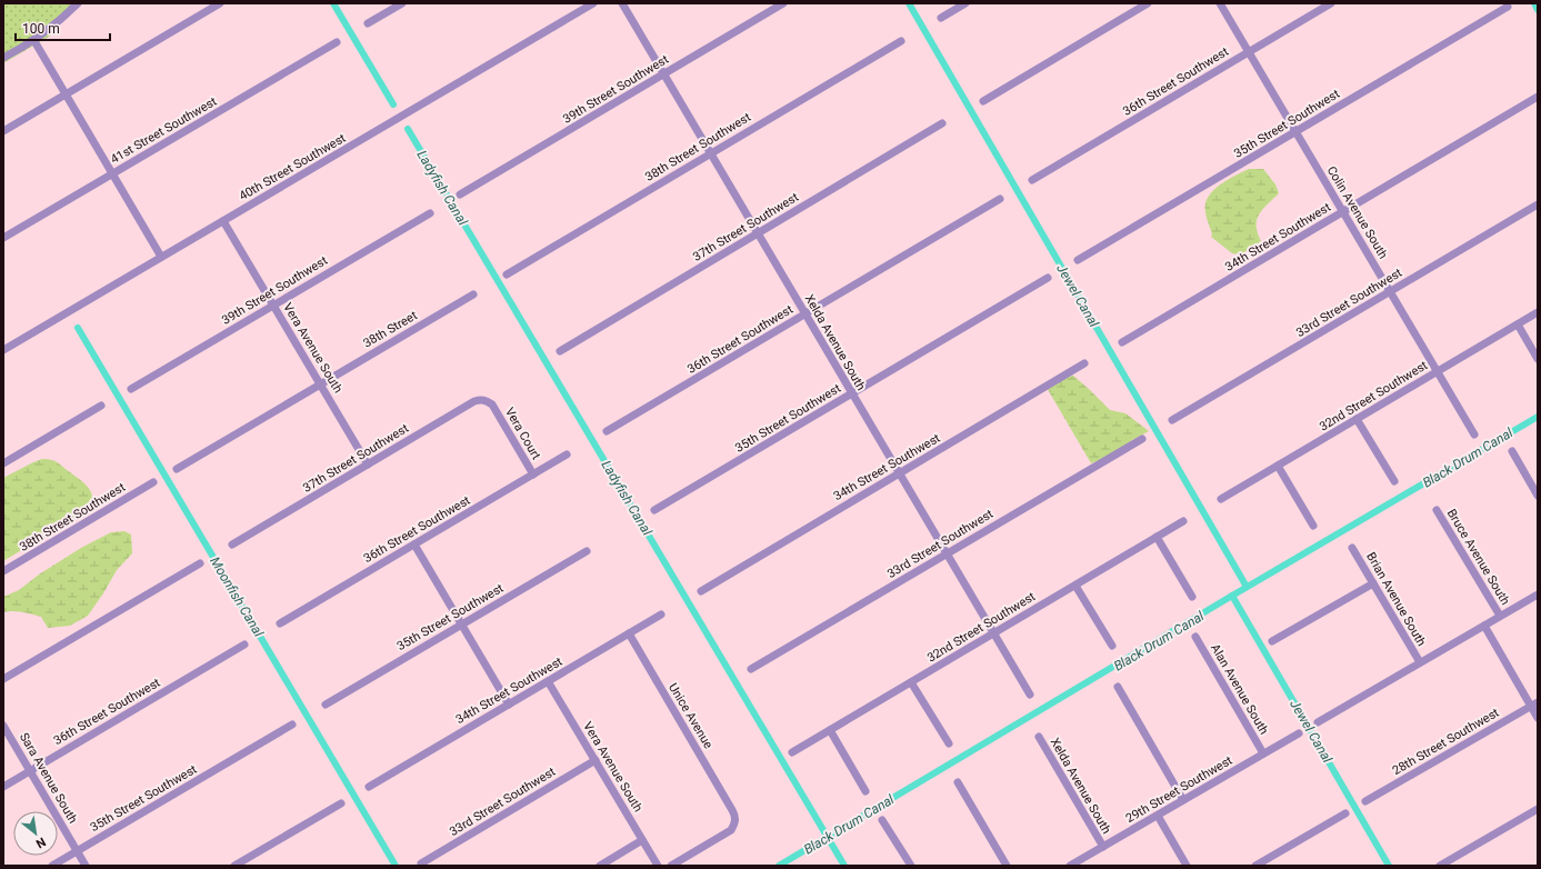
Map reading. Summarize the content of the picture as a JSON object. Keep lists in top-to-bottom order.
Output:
{
  "streets": {
    "street": [
      "36th Street Southwest",
      "39th Street Southwest",
      "35th Street Southwest",
      "41st Street Southwest",
      "38th Street Southwest",
      "40th Street Southwest",
      "Colin Avenue South",
      "37th Street Southwest",
      "34th Street Southwest",
      "33rd Street Southwest",
      "38th Street",
      "Xelda Avenue South",
      "Vera Avenue South",
      "32nd Street Southwest",
      "Vera Court",
      "Bruce Avenue South",
      "Brian Avenue South",
      "Alan Avenue South",
      "Unice Avenue",
      "28th Street Southwest",
      "Sara Avenue South",
      "29th Street Southwest"
    ]
  },
  "crossings": [
    ["36th Street Southwest", "Colin Avenue South"],
    ["36th Street Southwest", "Xelda Avenue South"],
    ["36th Street Southwest", "Vera Court"],
    ["36th Street Southwest", "Sara Avenue South"],
    ["39th Street Southwest", "Xelda Avenue South"],
    ["39th Street Southwest", "Vera Avenue South"],
    ["35th Street Southwest", "Colin Avenue South"],
    ["35th Street Southwest", "Xelda Avenue South"],
    ["35th Street Southwest", "Sara Avenue South"],
    ["38th Street Southwest", "Xelda Avenue South"],
    ["40th Street Southwest", "Vera Avenue South"],
    ["Colin Avenue South", "34th Street Southwest"],
    ["Colin Avenue South", "33rd Street Southwest"],
    ["Colin Avenue South", "32nd Street Southwest"],
    ["37th Street Southwest", "Xelda Avenue South"],
    ["37th Street Southwest", "Vera Avenue South"],
    ["37th Street Southwest", "Vera Court"],
    ["34th Street Southwest", "Xelda Avenue South"],
    ["34th Street Southwest", "Vera Avenue South"],
    ["34th Street Southwest", "Unice Avenue"],
    ["33rd Street Southwest", "Xelda Avenue South"],
    ["33rd Street Southwest", "Vera Avenue South"],
    ["38th Street", "Vera Avenue South"],
    ["Xelda Avenue South", "32nd Street Southwest"],
    ["Xelda Avenue South", "29th Street Southwest"],
    ["Alan Avenue South", "29th Street Southwest"]
  ],
  "water": [
    "Ladyfish Canal",
    "Jewel Canal",
    "Black Drum Canal",
    "Moonfish Canal"
  ],
  "scale_bar": "100 m",
  "north": "bottom right"
}
